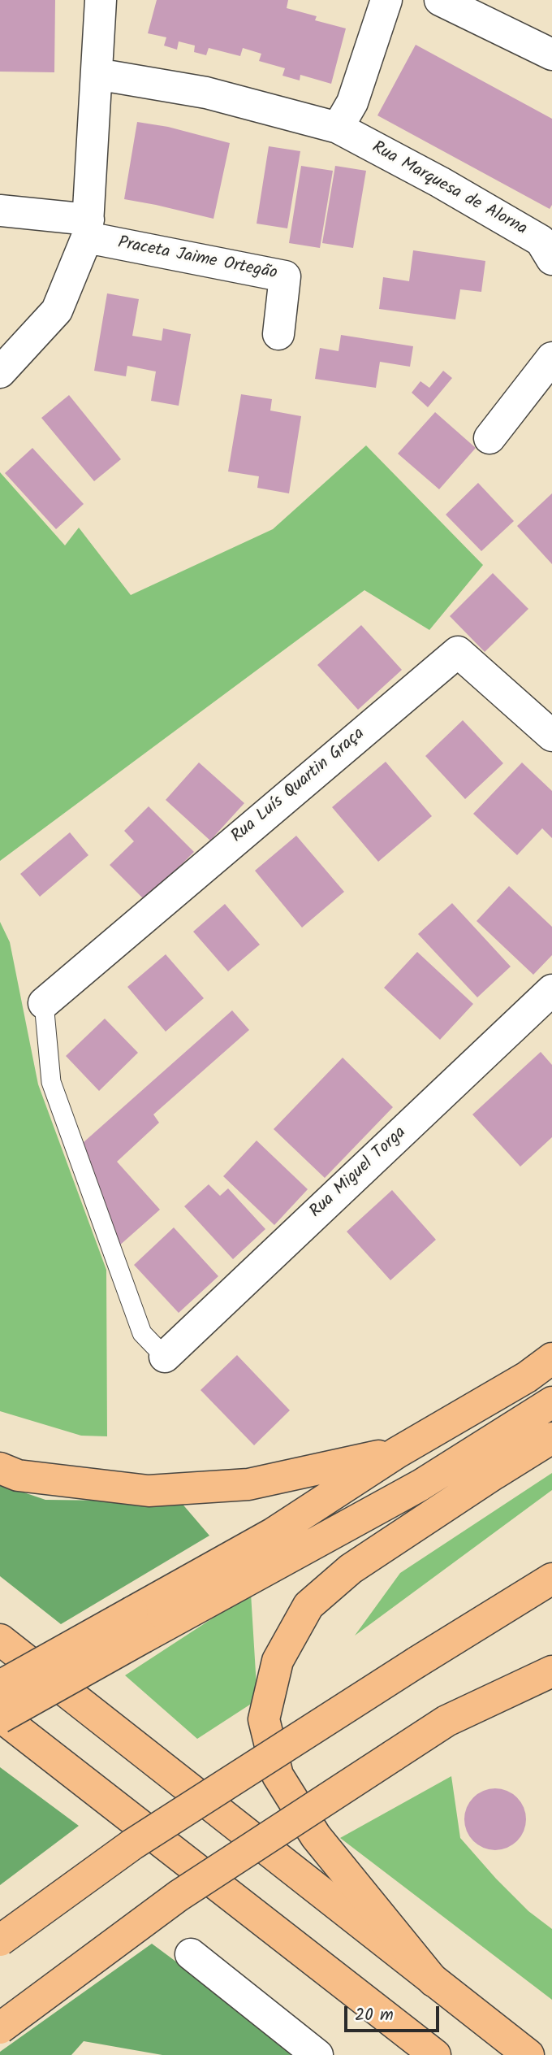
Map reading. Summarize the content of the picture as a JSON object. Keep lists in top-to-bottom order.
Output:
{
  "streets": {
    "street": [
      "Rua Marquesa de Alorna",
      "Praceta Jaime Ortegão",
      "Rua Luís Quartin Graça",
      "Rua Miguel Torga"
    ]
  },
  "scale_bar": "20 m"
}
